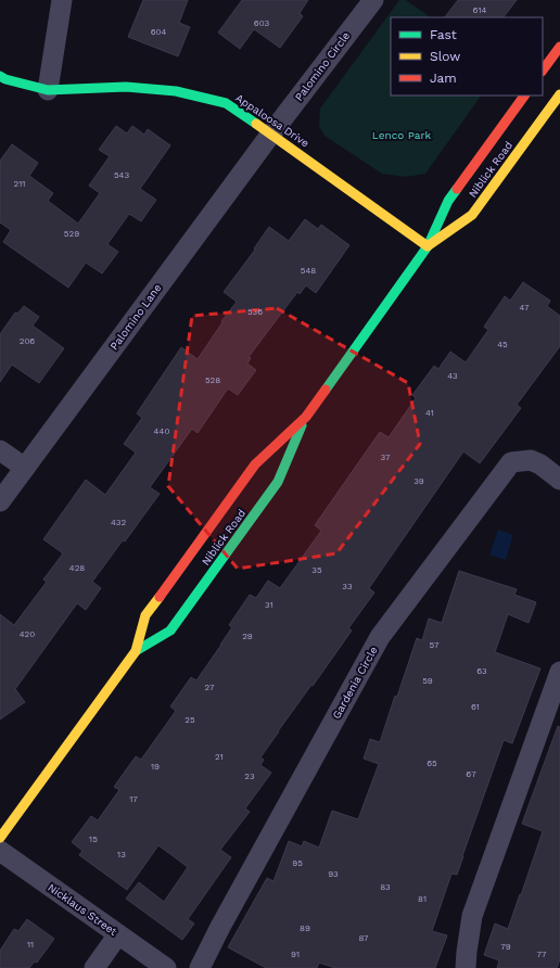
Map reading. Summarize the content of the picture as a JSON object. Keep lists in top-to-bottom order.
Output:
{
  "streets": {
    "main road": ["Appaloosa Drive", "Niblick Road"],
    "street": [
      "Palomino Circle",
      "Palomino Lane",
      "Gardenia Circle",
      "Nicklaus Street"
    ]
  },
  "crossings": [
    ["Palomino Circle", "Appaloosa Drive"],
    ["Palomino Circle", "Palomino Lane"],
    ["Appaloosa Drive", "Niblick Road"],
    ["Appaloosa Drive", "Palomino Lane"]
  ],
  "parks": ["Lenco Park"],
  "house_numbers": [
    "614",
    "603",
    "604",
    "543",
    "211",
    "529",
    "548",
    "47",
    "536",
    "206",
    "45",
    "43",
    "528",
    "41",
    "440",
    "37",
    "39",
    "432",
    "428",
    "35",
    "33",
    "31",
    "420",
    "29",
    "57",
    "63",
    "59",
    "27",
    "61",
    "25",
    "21",
    "65",
    "19",
    "67",
    "23",
    "17",
    "15",
    "13",
    "95",
    "93",
    "83",
    "81",
    "89",
    "87",
    "11",
    "79",
    "91",
    "77"
  ],
  "legend": ["Fast", "Slow", "Jam"]
}
